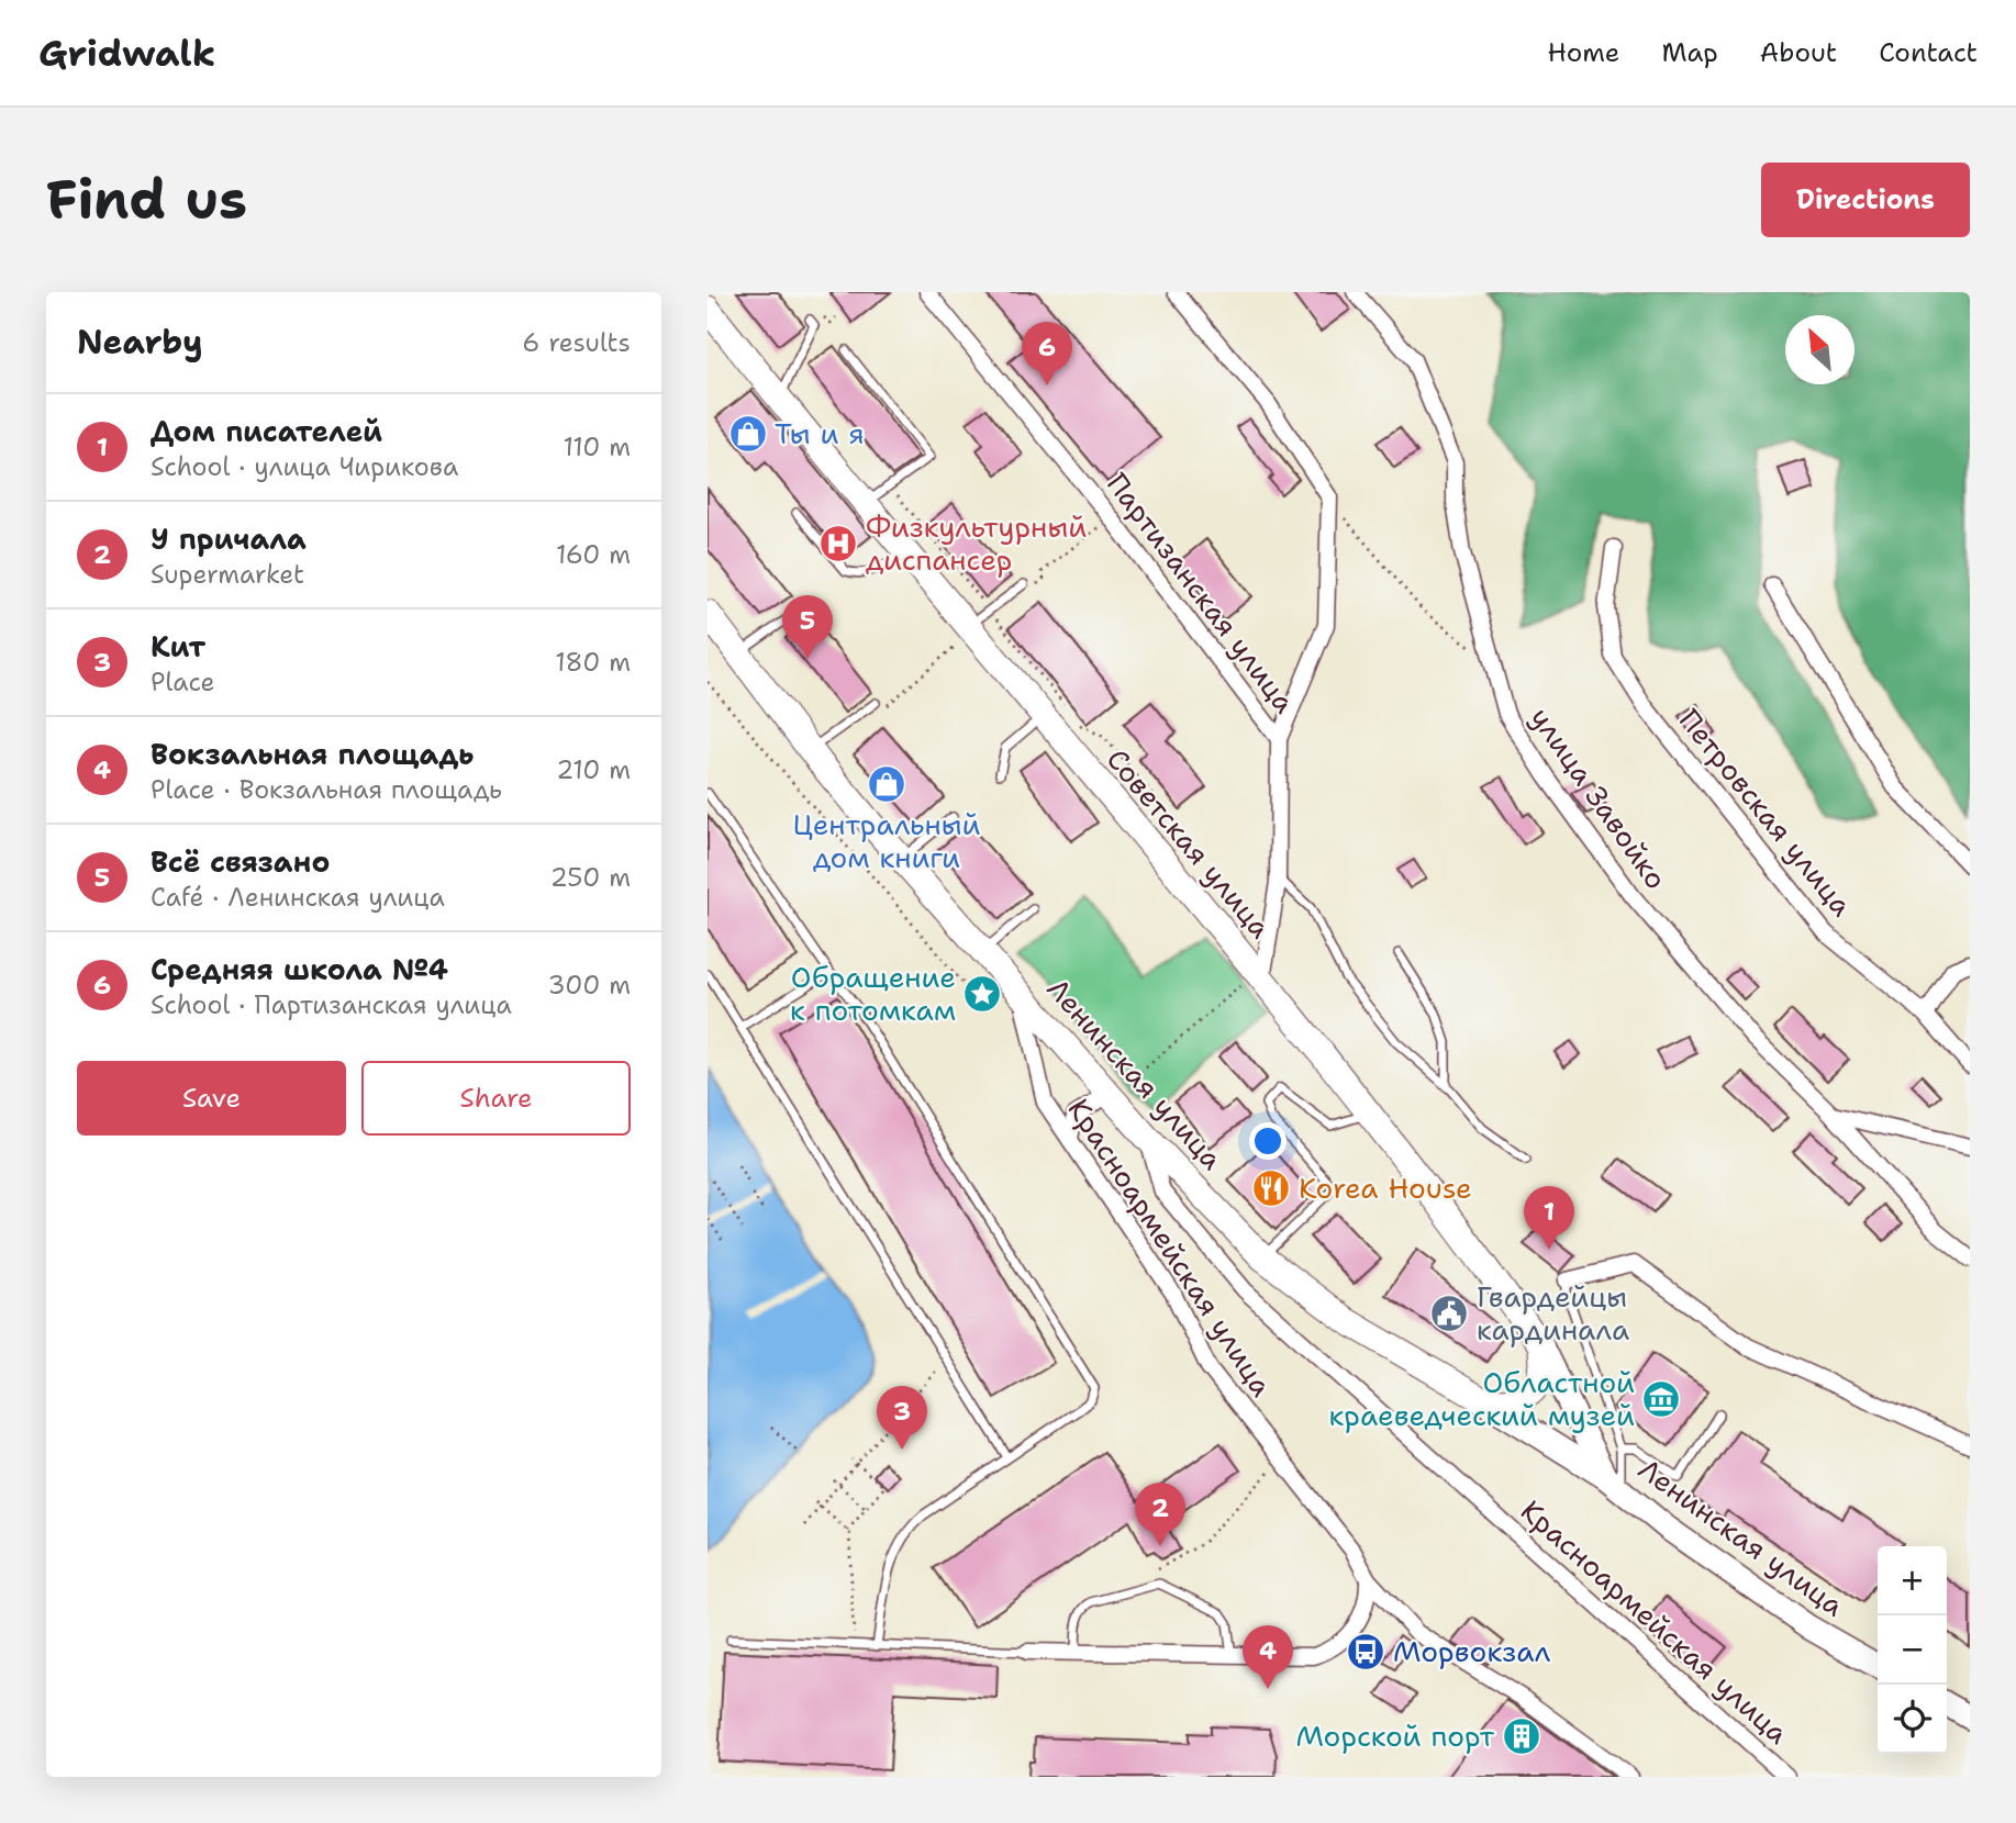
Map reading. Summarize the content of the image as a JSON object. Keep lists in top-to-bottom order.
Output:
{
  "streets": {
    "main road": ["Советская улица", "Ленинская улица"],
    "street": [
      "Партизанская улица",
      "улица Завойко",
      "Петровская улица",
      "Красноармейская улица"
    ]
  },
  "crossings": [
    ["Партизанская улица", "Советская улица"],
    ["Советская улица", "Ленинская улица"],
    ["Ленинская улица", "Красноармейская улица"]
  ],
  "places": {
    "shop": ["Ты и я", "Центральный дом книги"],
    "hospital": ["Физкультурный диспансер"],
    "place": ["Обращение к потомкам"],
    "restaurant": ["Korea House"],
    "public building": ["Гвардейцы кардинала"],
    "museum": ["Областной краеведческий музей"],
    "bus stop": ["Морвокзал"],
    "building": ["Морской порт"]
  },
  "north": "top left",
  "page": {
    "header": "Gridwalk",
    "nav": [
      "Home",
      "Map",
      "About",
      "Contact"
    ],
    "buttons": [
      "Directions",
      ["Save", "Share"]
    ],
    "title": "Find us",
    "heading": ["Nearby", "6 results"],
    "pins": [
      "6",
      "5",
      "1",
      "3",
      "2",
      "4"
    ],
    "list": [
      {
        "mark": "1",
        "name": "Дом писателей",
        "note": "School · улица Чирикова",
        "value": "110 m"
      },
      {
        "mark": "2",
        "name": "У причала",
        "note": "Supermarket",
        "value": "160 m"
      },
      {
        "mark": "3",
        "name": "Кит",
        "note": "Place",
        "value": "180 m"
      },
      {
        "mark": "4",
        "name": "Вокзальная площадь",
        "note": "Place · Вокзальная площадь",
        "value": "210 m"
      },
      {
        "mark": "5",
        "name": "Всё связано",
        "note": "Café · Ленинская улица",
        "value": "250 m"
      },
      {
        "mark": "6",
        "name": "Средняя школа №4",
        "note": "School · Партизанская улица",
        "value": "300 m"
      }
    ],
    "map_buttons": ["+", "−"]
  }
}
